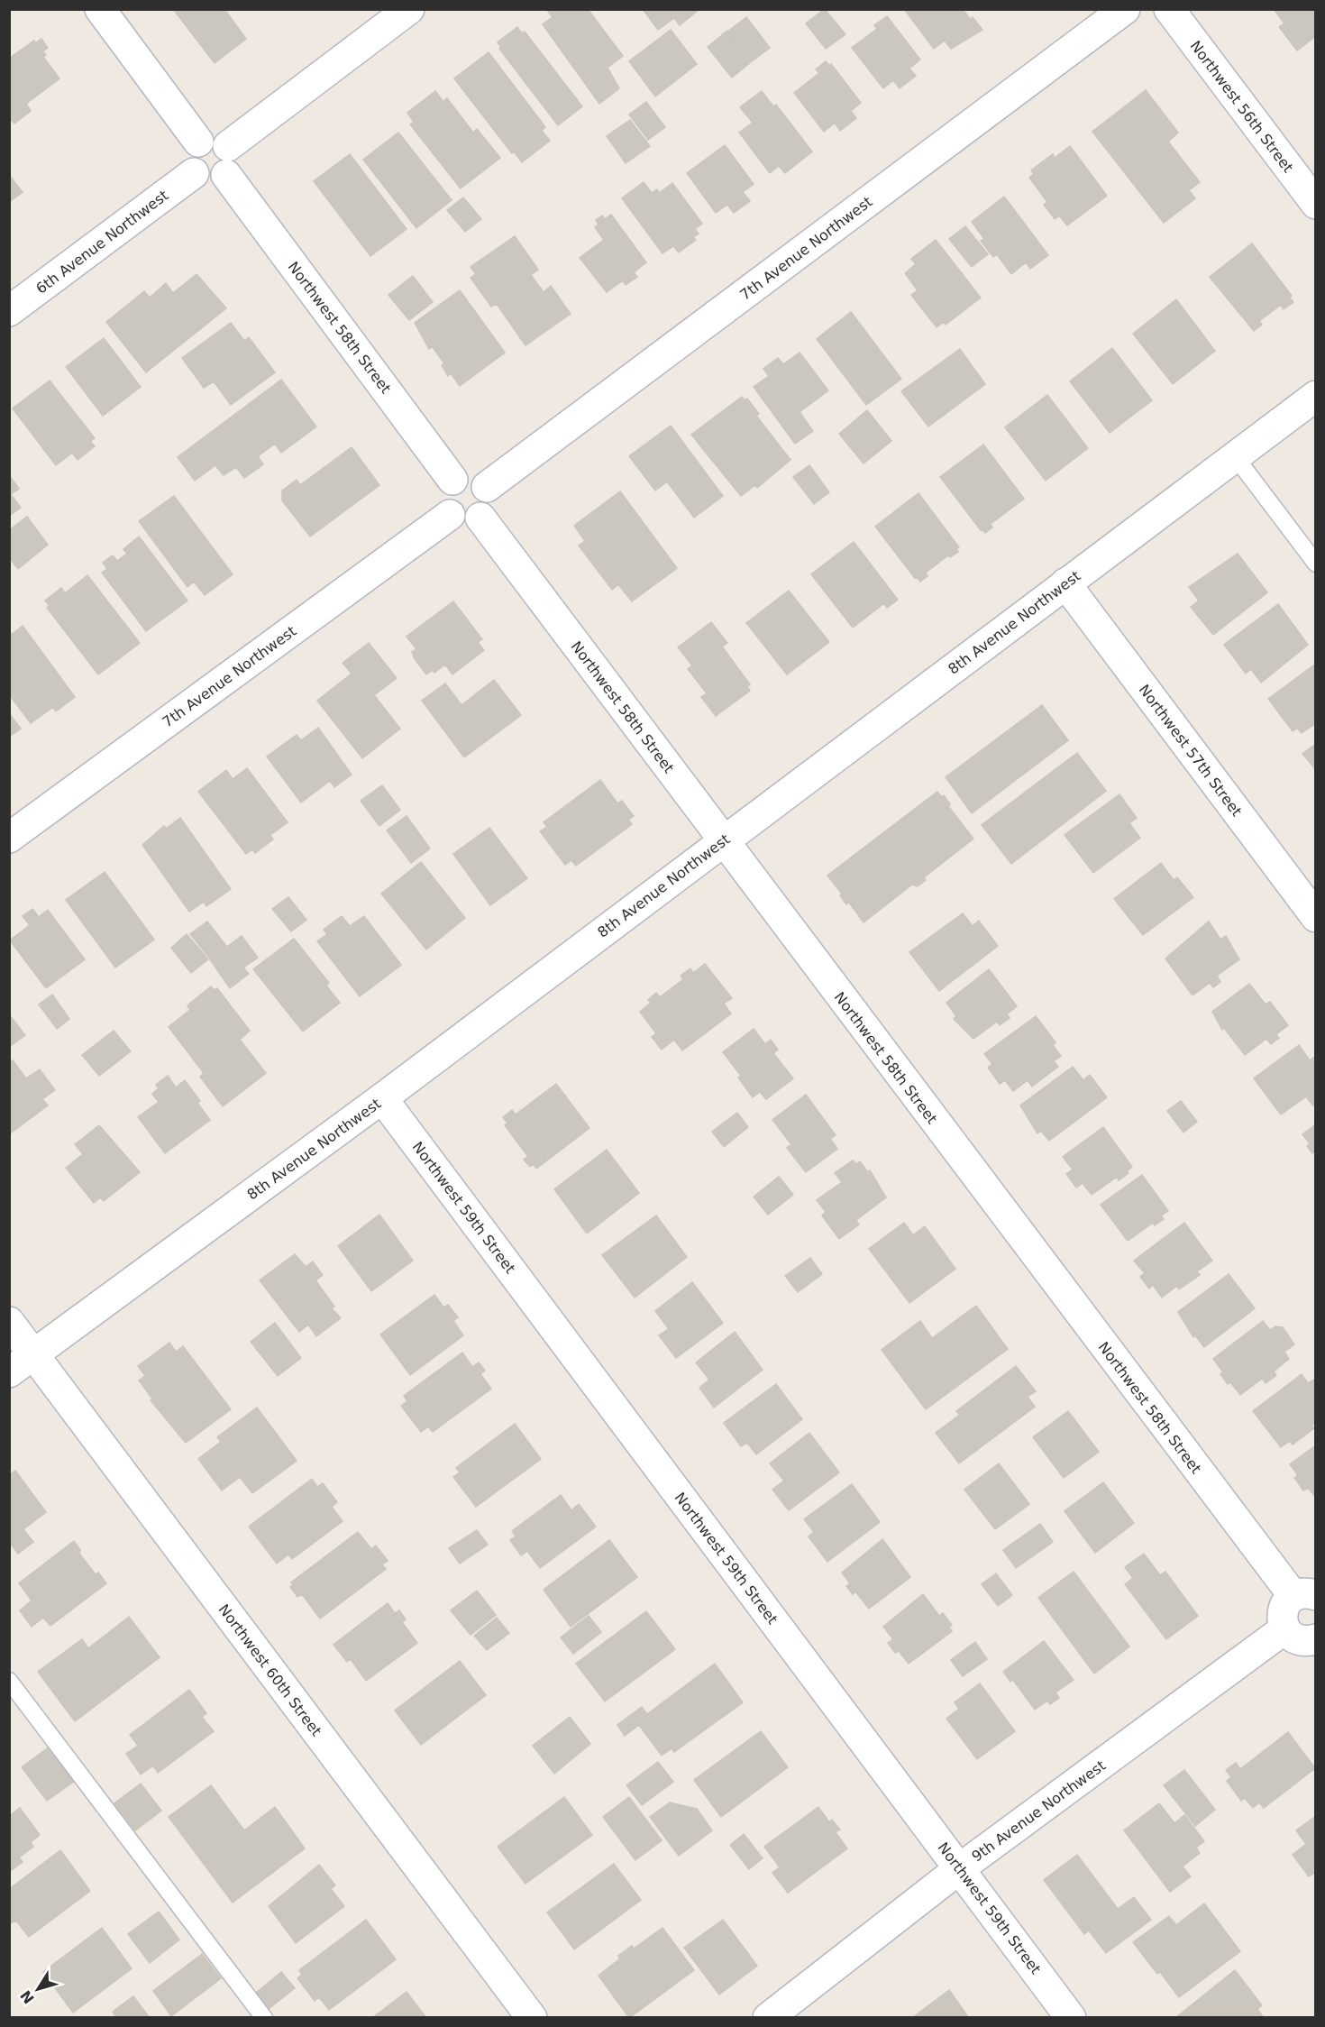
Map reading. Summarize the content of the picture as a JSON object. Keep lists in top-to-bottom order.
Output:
{
  "streets": {
    "street": [
      "Northwest 56th Street",
      "6th Avenue Northwest",
      "7th Avenue Northwest",
      "Northwest 58th Street",
      "8th Avenue Northwest",
      "Northwest 57th Street",
      "Northwest 59th Street",
      "Northwest 60th Street",
      "9th Avenue Northwest"
    ]
  },
  "crossings": [
    ["6th Avenue Northwest", "Northwest 58th Street"],
    ["7th Avenue Northwest", "Northwest 58th Street"],
    ["Northwest 58th Street", "8th Avenue Northwest"],
    ["8th Avenue Northwest", "Northwest 57th Street"],
    ["8th Avenue Northwest", "Northwest 59th Street"],
    ["8th Avenue Northwest", "Northwest 60th Street"],
    ["Northwest 59th Street", "9th Avenue Northwest"]
  ],
  "north": "bottom left"
}
